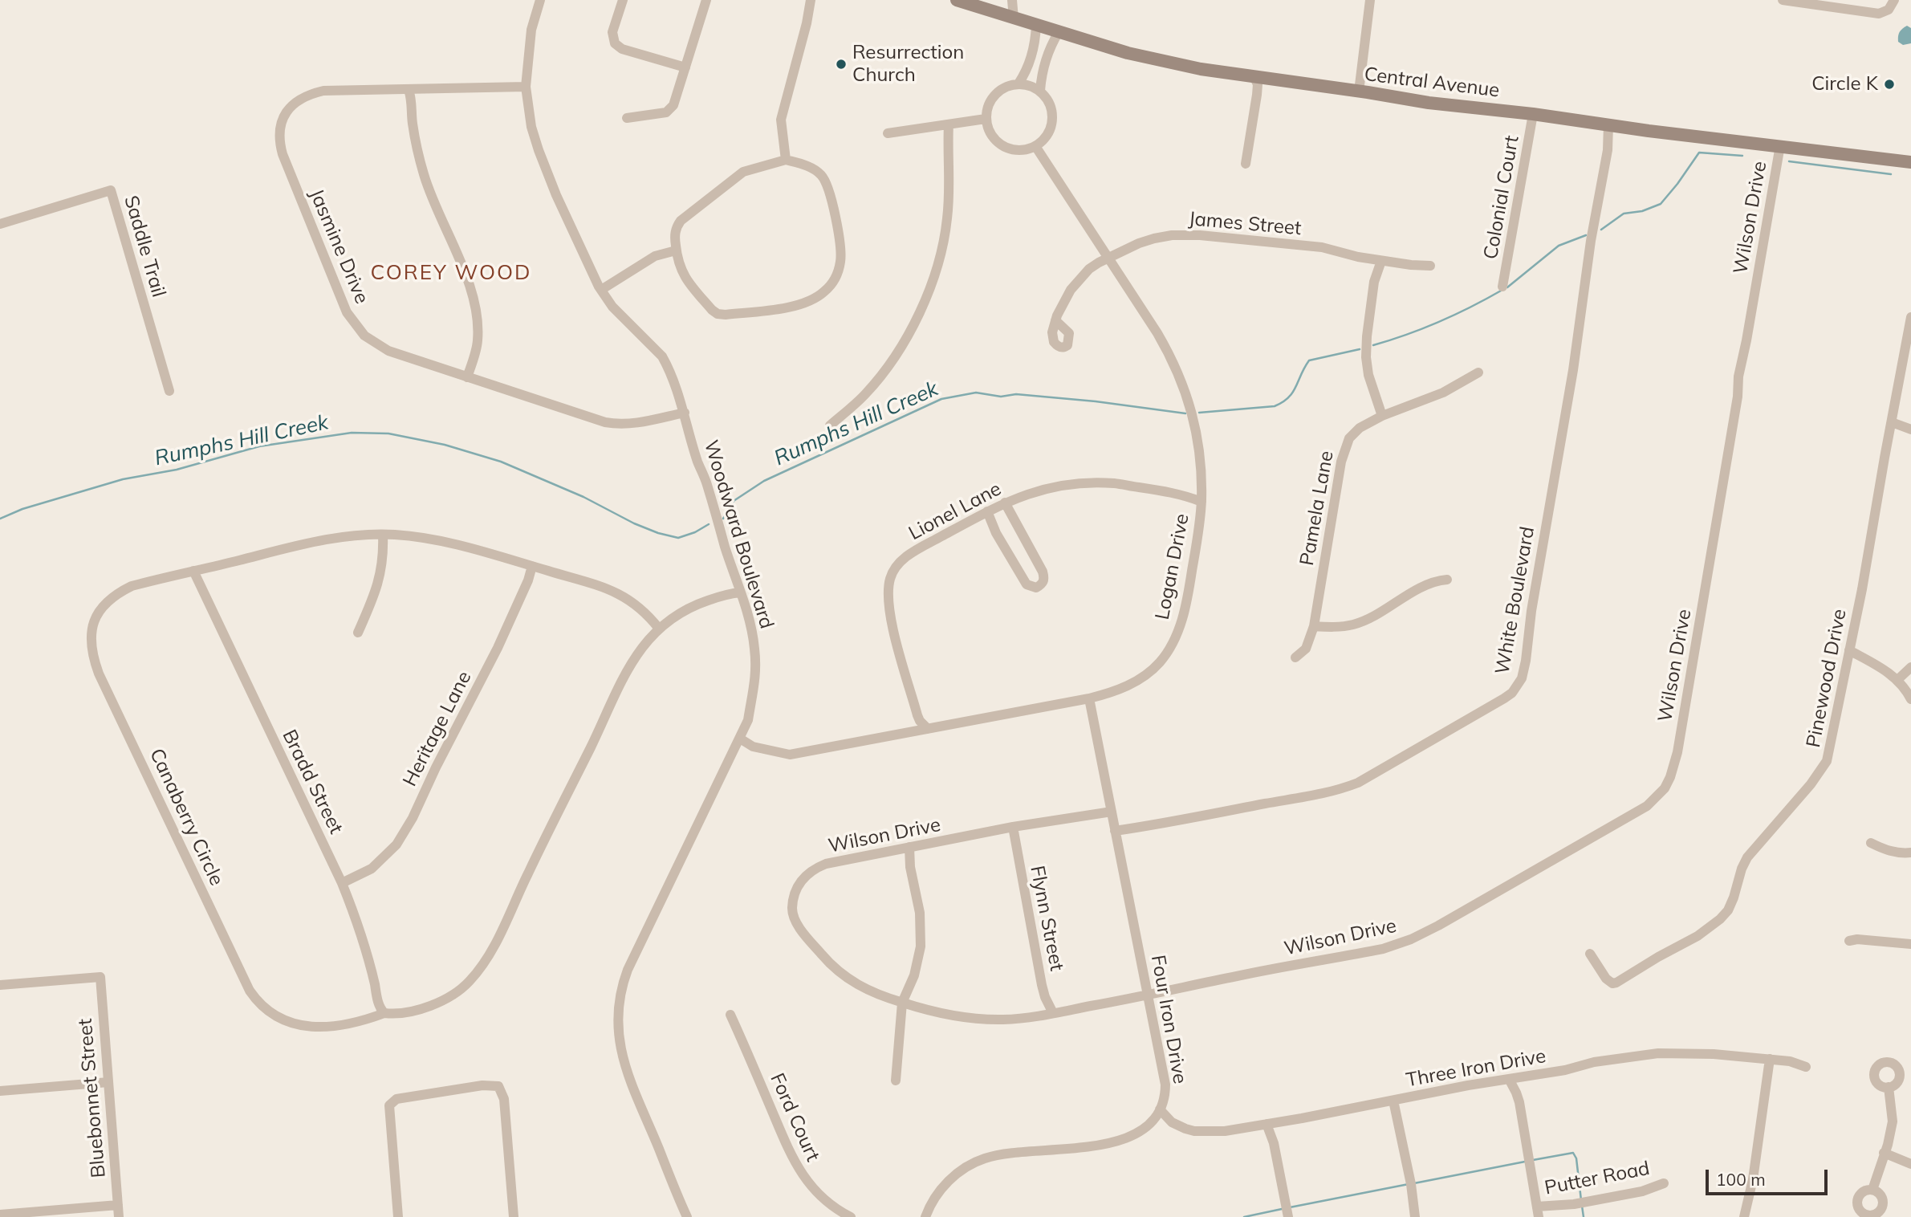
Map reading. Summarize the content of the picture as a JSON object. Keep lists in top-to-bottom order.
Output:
{
  "streets": {
    "street": [
      "Central Avenue",
      "Colonial Court",
      "Wilson Drive",
      "James Street",
      "Saddle Trail",
      "Jasmine Drive",
      "Pamela Lane",
      "Lionel Lane",
      "Woodward Boulevard",
      "Logan Drive",
      "White Boulevard",
      "Pinewood Drive",
      "Heritage Lane",
      "Bradd Street",
      "Canaberry Circle",
      "Flynn Street",
      "Four Iron Drive",
      "Three Iron Drive",
      "Bluebonnet Street",
      "Ford Court",
      "Putter Road"
    ]
  },
  "crossings": [
    ["Central Avenue", "Colonial Court"],
    ["Central Avenue", "Wilson Drive"],
    ["Central Avenue", "White Boulevard"],
    ["Wilson Drive", "Flynn Street"],
    ["Wilson Drive", "Four Iron Drive"],
    ["James Street", "Logan Drive"],
    ["Jasmine Drive", "Woodward Boulevard"],
    ["Lionel Lane", "Logan Drive"],
    ["Woodward Boulevard", "Logan Drive"],
    ["Woodward Boulevard", "Canaberry Circle"],
    ["Logan Drive", "Four Iron Drive"],
    ["White Boulevard", "Four Iron Drive"],
    ["Heritage Lane", "Bradd Street"],
    ["Heritage Lane", "Canaberry Circle"],
    ["Bradd Street", "Canaberry Circle"],
    ["Four Iron Drive", "Three Iron Drive"]
  ],
  "districts": ["COREY WOOD"],
  "water": ["Rumphs Hill Creek"],
  "places": ["Resurrection Church", "Circle K"],
  "scale_bar": "100 m"
}
